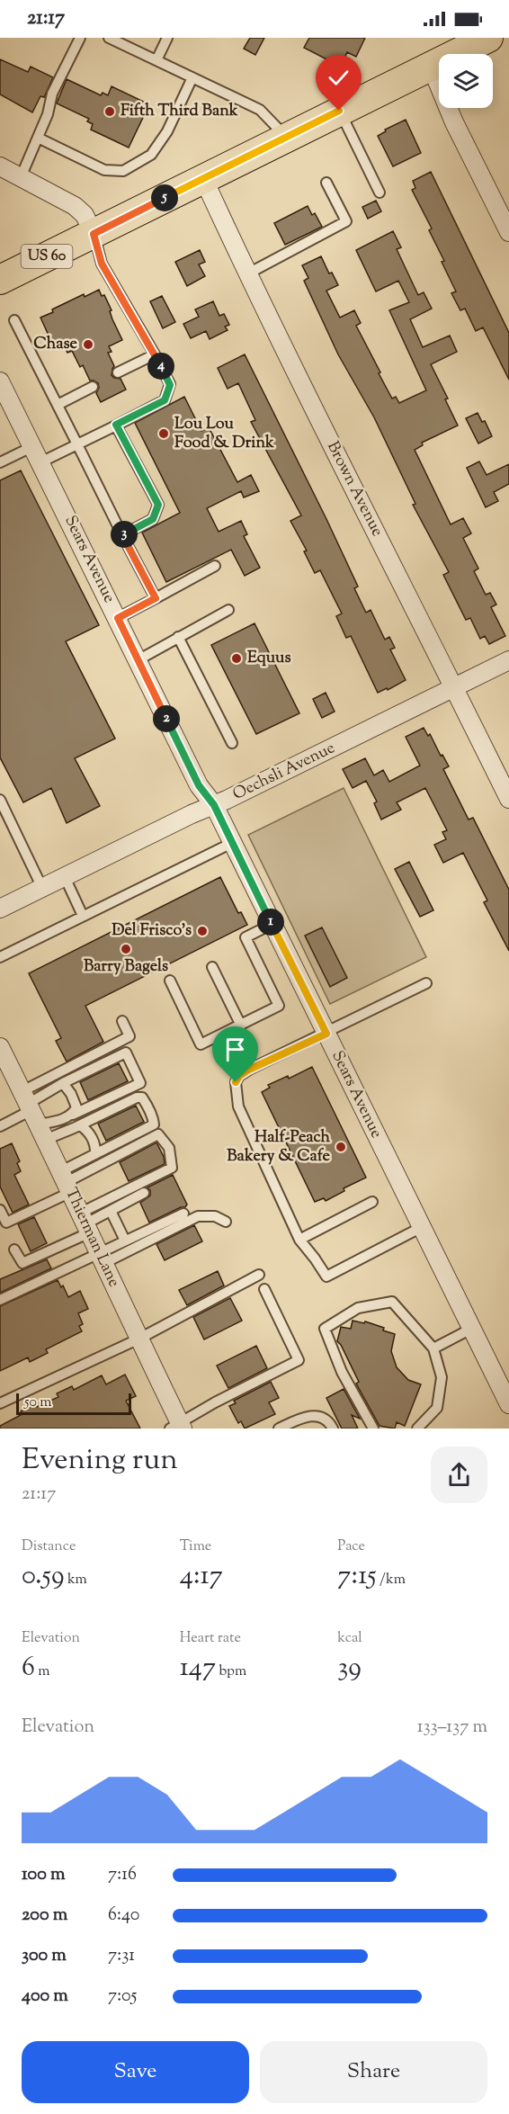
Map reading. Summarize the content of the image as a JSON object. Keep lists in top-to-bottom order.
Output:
{
  "streets": {
    "main road": ["US 60"],
    "street": [
      "Brown Avenue",
      "Sears Avenue",
      "Oechsli Avenue",
      "Thierman Lane"
    ]
  },
  "crossings": [
    ["US 60", "Brown Avenue"],
    ["Brown Avenue", "Oechsli Avenue"],
    ["Sears Avenue", "Oechsli Avenue"]
  ],
  "places": [
    "Fifth Third Bank",
    "Chase",
    "Lou Lou Food & Drink",
    "Equus",
    "Del Frisco's",
    "Barry Bagels",
    "Half-Peach Bakery & Cafe"
  ],
  "scale_bar": "50 m",
  "page": {
    "status": "21:17",
    "pins": [
      "5",
      "4",
      "3",
      "2",
      "1"
    ],
    "scale": "50 m",
    "heading": ["Evening run", "21:17"],
    "stats": [
      ["Distance", "0.59 km"],
      ["Time", "4:17"],
      ["Pace", "7:15 /km"],
      ["Elevation", "6 m"],
      ["Heart rate", "147 bpm"],
      ["kcal", "39"]
    ],
    "chart": ["Elevation", "133–137 m"],
    "list": [
      {
        "name": "100 m",
        "note": "7:16"
      },
      {
        "name": "200 m",
        "note": "6:40"
      },
      {
        "name": "300 m",
        "note": "7:31"
      },
      {
        "name": "400 m",
        "note": "7:05"
      }
    ],
    "buttons": ["Save", "Share"]
  }
}
